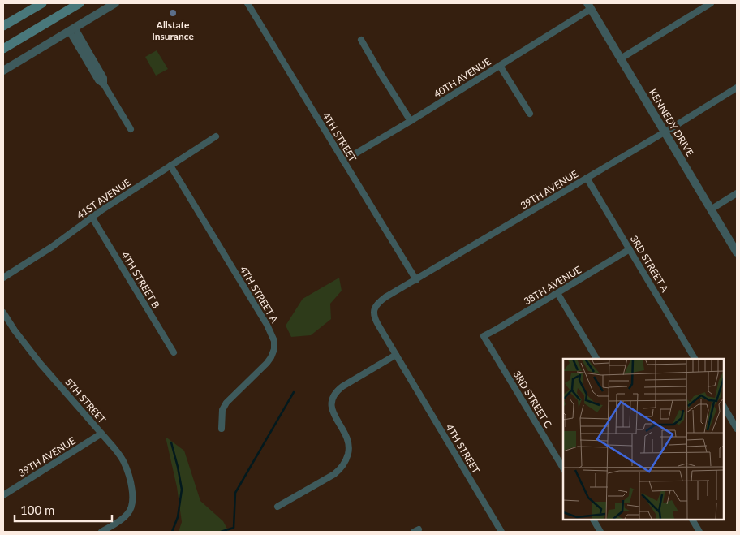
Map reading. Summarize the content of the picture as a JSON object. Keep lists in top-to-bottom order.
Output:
{
  "streets": {
    "street": [
      "40TH AVENUE",
      "KENNEDY DRIVE",
      "4TH STREET",
      "39TH AVENUE",
      "41ST AVENUE",
      "3RD STREET A",
      "4TH STREET B",
      "38TH AVENUE",
      "4TH STREET A",
      "3RD STREET C",
      "5TH STREET"
    ]
  },
  "crossings": [
    ["40TH AVENUE", "KENNEDY DRIVE"],
    ["40TH AVENUE", "4TH STREET"],
    ["KENNEDY DRIVE", "39TH AVENUE"],
    ["4TH STREET", "39TH AVENUE"],
    ["39TH AVENUE", "3RD STREET A"],
    ["39TH AVENUE", "5TH STREET"],
    ["41ST AVENUE", "4TH STREET B"],
    ["41ST AVENUE", "4TH STREET A"],
    ["3RD STREET A", "38TH AVENUE"],
    ["38TH AVENUE", "3RD STREET C"]
  ],
  "places": ["Allstate Insurance"],
  "scale_bar": "100 m"
}
